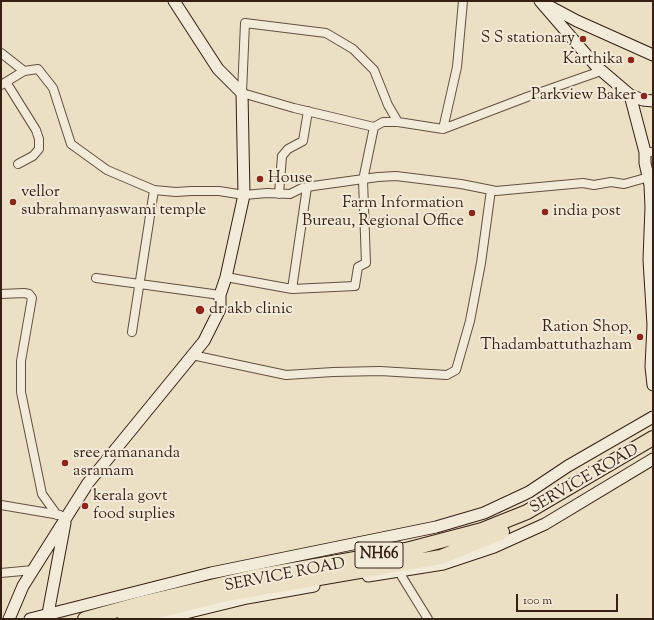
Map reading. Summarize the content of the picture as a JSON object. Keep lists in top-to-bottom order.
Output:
{
  "streets": {
    "highway": ["NH66"],
    "street": ["SERVICE ROAD"]
  },
  "places": [
    "S S stationary",
    "Karthika",
    "Parkview Baker",
    "House",
    "vellor subrahmanyaswami temple",
    "india post",
    "Farm Information Bureau, Regional Office",
    "dr akb clinic",
    "Ration Shop, Thadambattuthazham",
    "sree ramananda asramam",
    "kerala govt food suplies"
  ],
  "scale_bar": "100 m"
}
